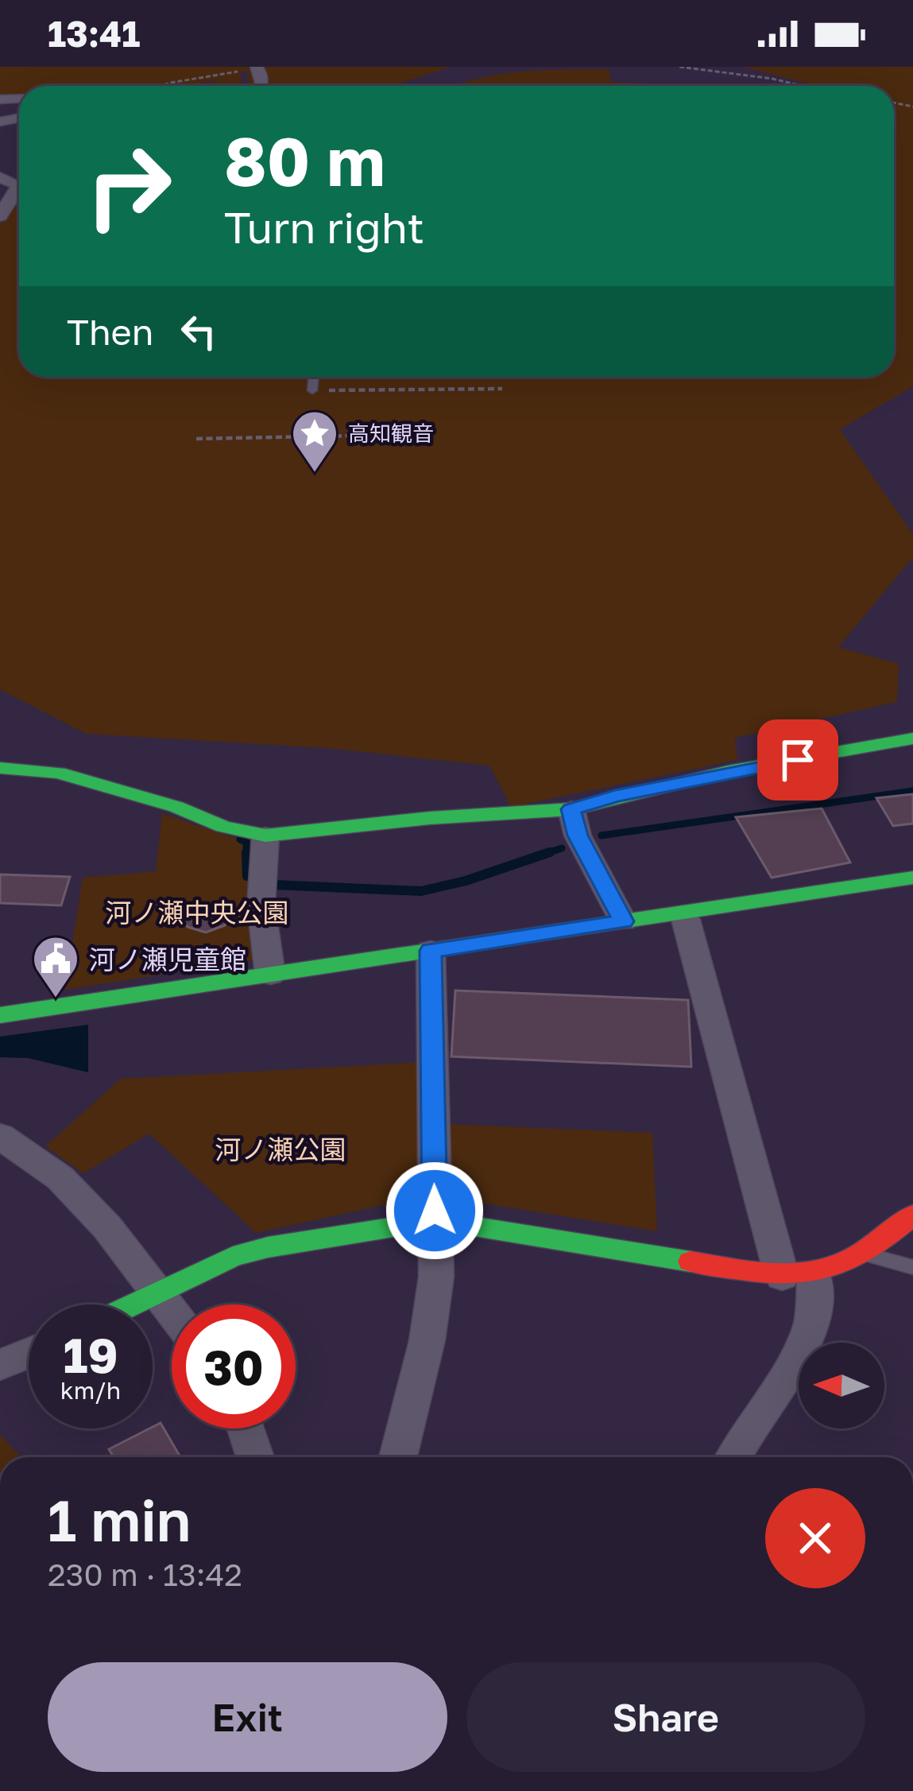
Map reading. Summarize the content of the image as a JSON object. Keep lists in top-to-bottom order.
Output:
{
  "parks": ["河ノ瀬中央公園", "河ノ瀬公園"],
  "places": {
    "place": ["高知観音"],
    "public building": ["河ノ瀬児童館"]
  },
  "north": "left",
  "page": {
    "status": "13:41",
    "turn": ["80 m", "Turn right"],
    "then": "Then",
    "speed": "19 km/h",
    "limit": "30",
    "heading": ["1 min", "230 m · 13:42"],
    "buttons": ["Exit", "Share"]
  }
}
